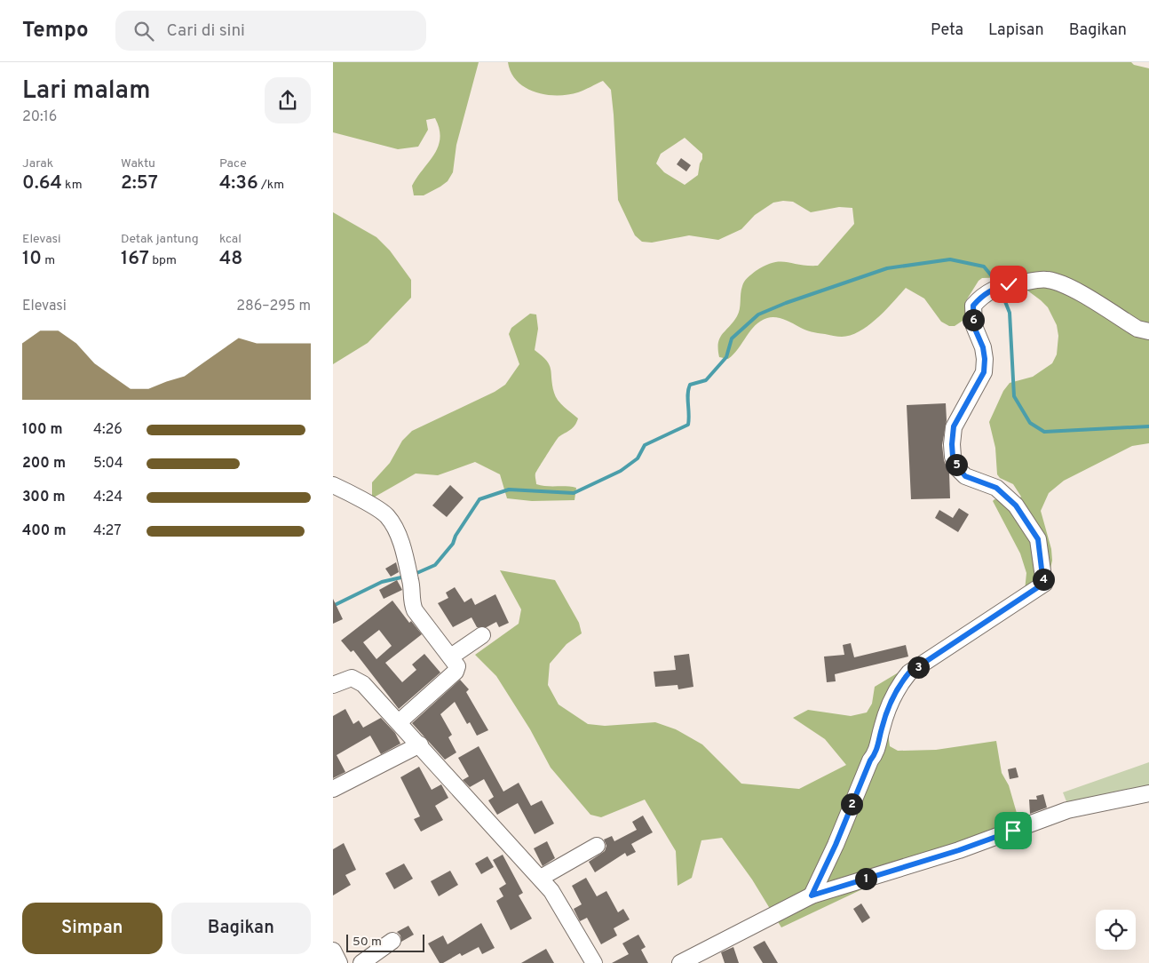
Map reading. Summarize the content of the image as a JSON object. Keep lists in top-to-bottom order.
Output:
{
  "scale_bar": "50 m",
  "page": {
    "header": "Tempo",
    "search": "Cari di sini",
    "nav": ["Peta", "Lapisan", "Bagikan"],
    "heading": ["Lari malam", "20:16"],
    "stats": [
      ["Jarak", "0.64 km"],
      ["Waktu", "2:57"],
      ["Pace", "4:36 /km"],
      ["Elevasi", "10 m"],
      ["Detak jantung", "167 bpm"],
      ["kcal", "48"]
    ],
    "chart": ["Elevasi", "286–295 m"],
    "pins": [
      "6",
      "5",
      "4",
      "3",
      "2",
      "1"
    ],
    "list": [
      {
        "name": "100 m",
        "note": "4:26"
      },
      {
        "name": "200 m",
        "note": "5:04"
      },
      {
        "name": "300 m",
        "note": "4:24"
      },
      {
        "name": "400 m",
        "note": "4:27"
      }
    ],
    "buttons": ["Simpan", "Bagikan"],
    "scale": "50 m"
  }
}
